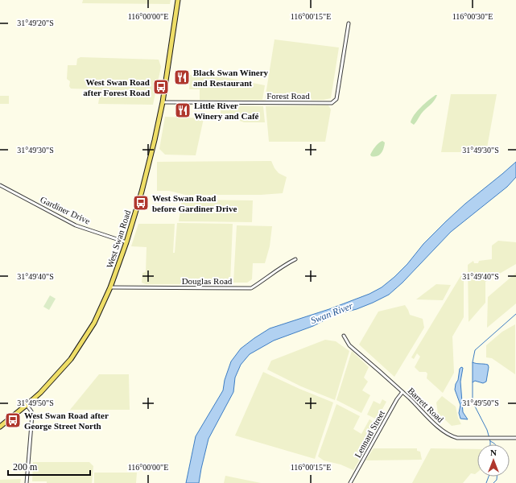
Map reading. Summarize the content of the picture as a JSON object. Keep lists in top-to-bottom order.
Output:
{
  "streets": {
    "main road": ["West Swan Road"],
    "street": [
      "Forest Road",
      "Gardiner Drive",
      "Douglas Road",
      "Barrett Road",
      "Lennard Street"
    ]
  },
  "crossings": [
    ["Forest Road", "West Swan Road"],
    ["Gardiner Drive", "West Swan Road"],
    ["West Swan Road", "Douglas Road"],
    ["Barrett Road", "Lennard Street"]
  ],
  "water": ["Swan River"],
  "places": {
    "restaurant": ["Black Swan Winery and Restaurant", "Little River Winery and Café"],
    "bus stop": ["West Swan Road after Forest Road", "West Swan Road before Gardiner Drive", "West Swan Road after George Street North"]
  },
  "scale_bar": "200 m",
  "north": "top",
  "coordinates": [
    "116°00'00\"E",
    "116°00'15\"E",
    "116°00'30\"E",
    "31°49'20\"S",
    "31°49'30\"S",
    "31°49'40\"S",
    "31°49'50\"S"
  ]
}
